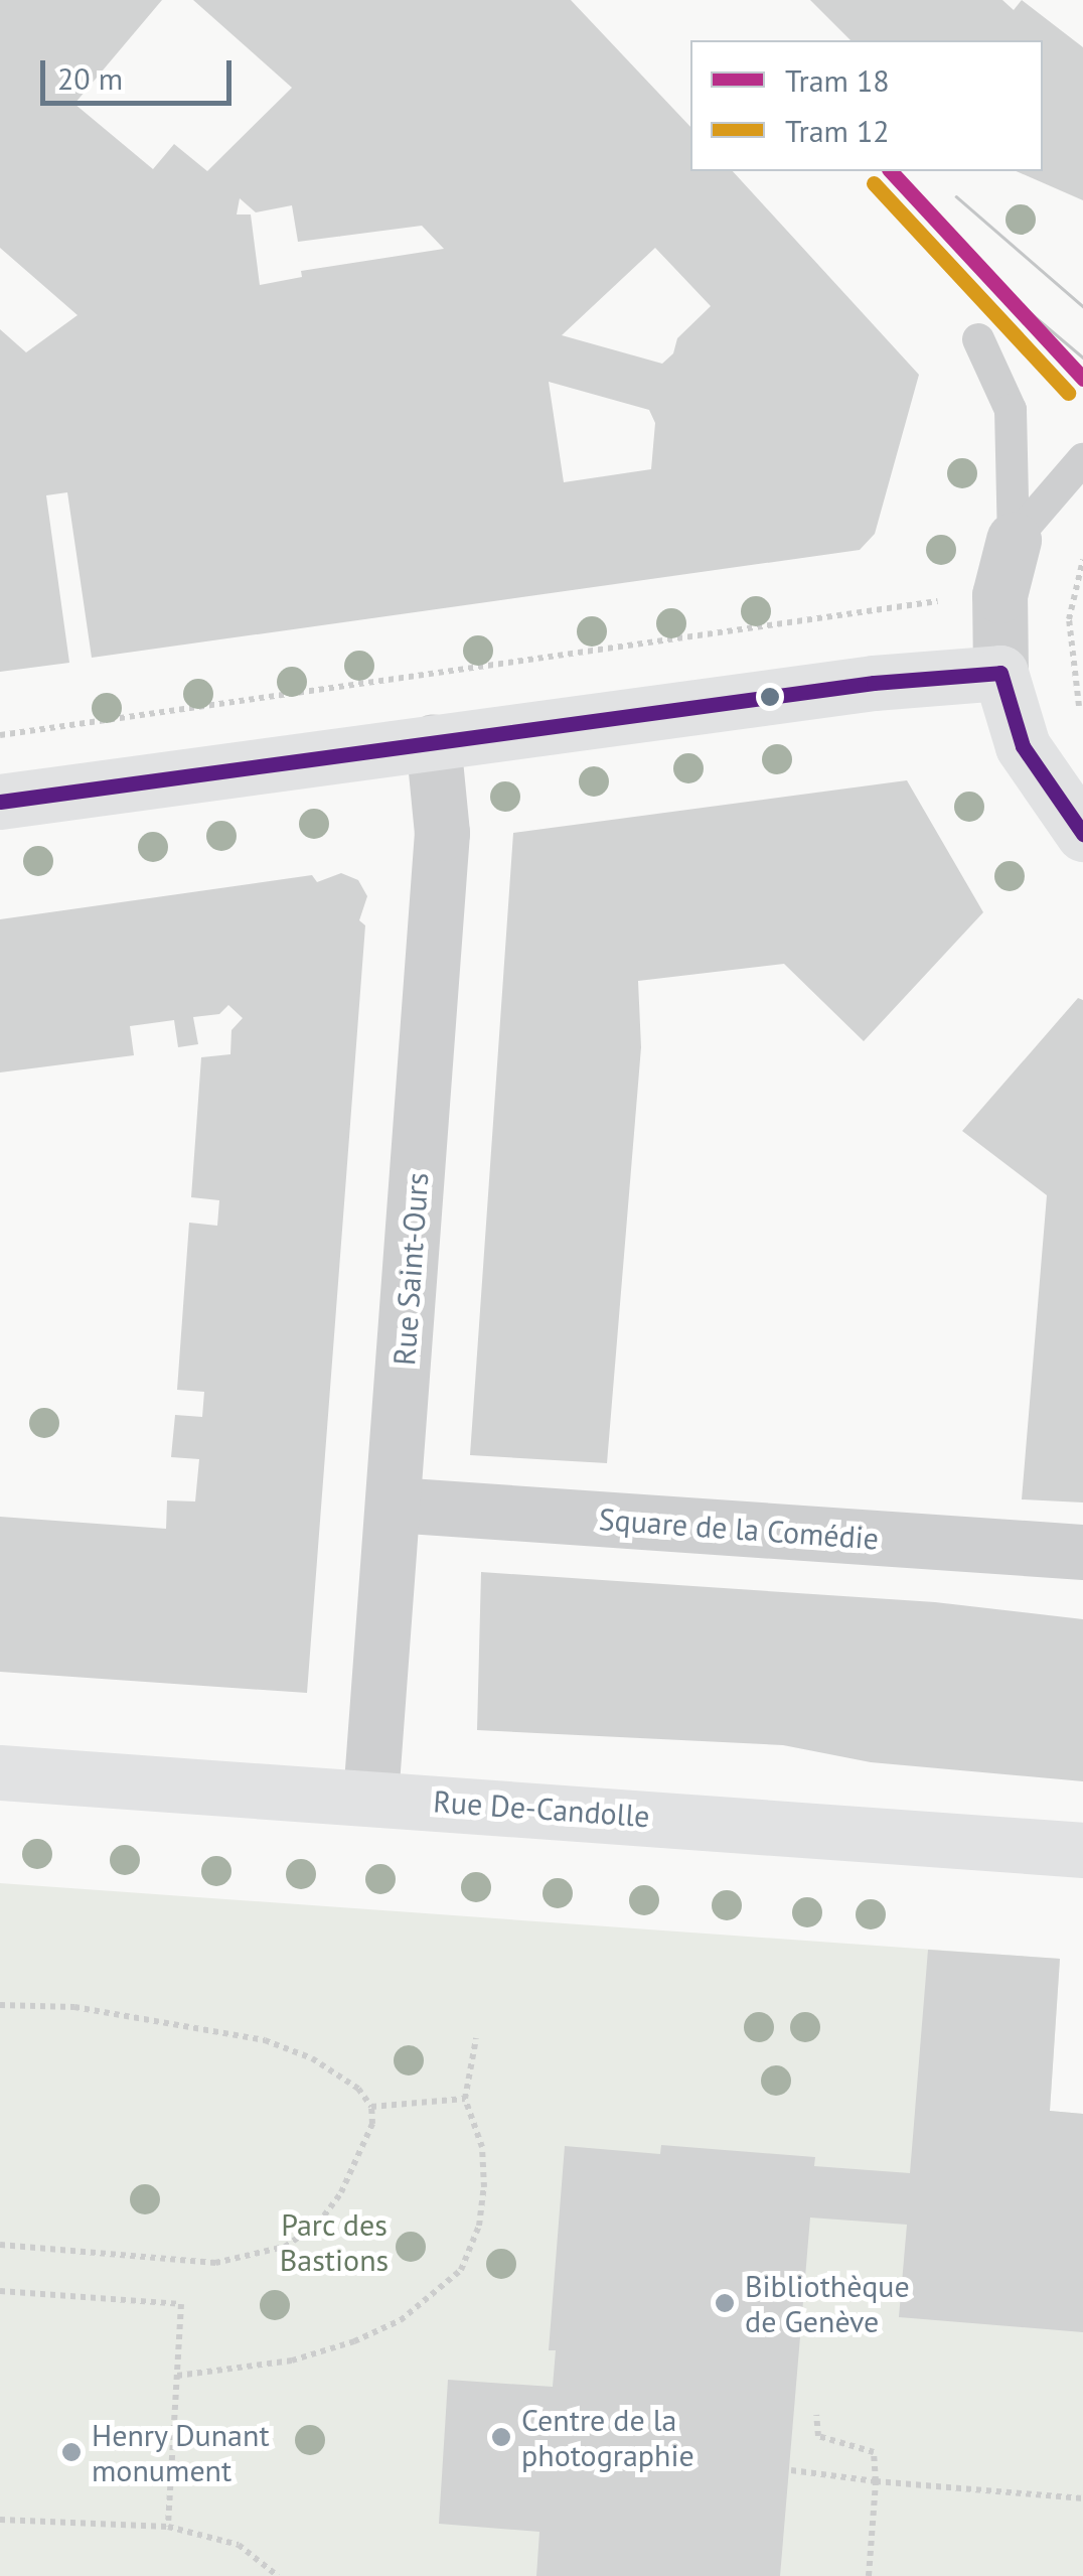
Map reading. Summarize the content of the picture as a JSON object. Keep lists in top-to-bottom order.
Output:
{
  "streets": {
    "main road": ["Rue De-Candolle"],
    "street": ["Rue Saint-Ours", "Square de la Comédie"]
  },
  "crossings": [
    ["Rue Saint-Ours", "Square de la Comédie"],
    ["Rue Saint-Ours", "Rue De-Candolle"]
  ],
  "parks": ["Parc des Bastions"],
  "places": ["Bibliothèque de Genève", "Centre de la photographie", "Henry Dunant monument"],
  "lines": ["tram line 18", "tram line 12"],
  "legend": ["Tram 18", "Tram 12"],
  "scale_bar": "20 m"
}
